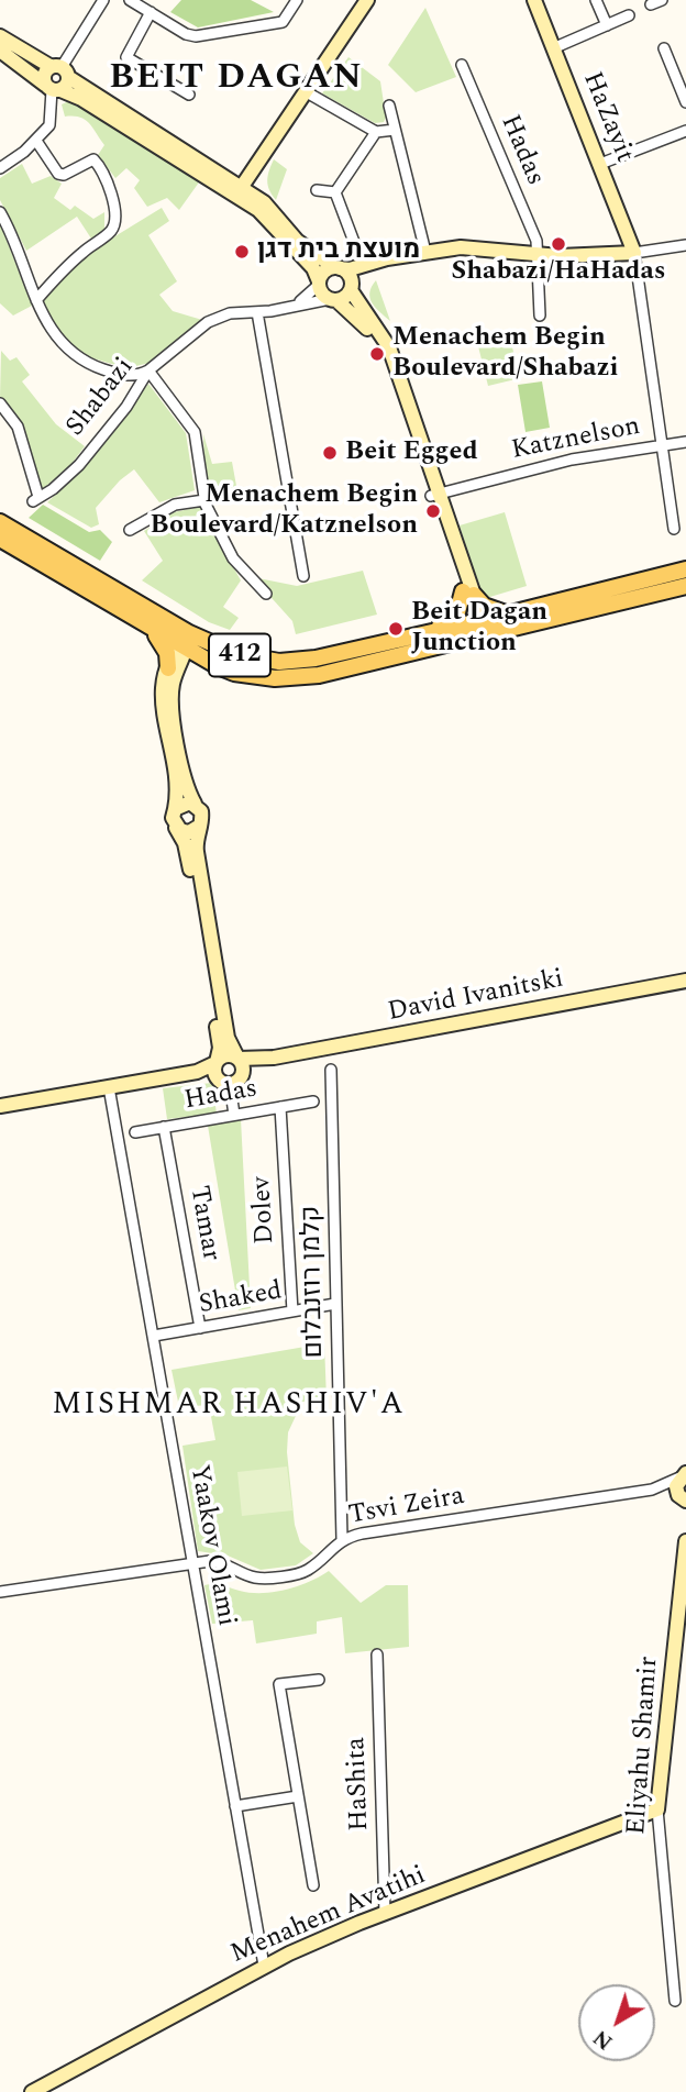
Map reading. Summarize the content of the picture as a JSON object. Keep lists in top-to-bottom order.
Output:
{
  "streets": {
    "main road": ["412"],
    "street": [
      "HaZayit",
      "Hadas",
      "Shabazi",
      "Katznelson",
      "David Ivanitski",
      "Dolev",
      "Tamar",
      "קלמן רוזנבלום",
      "Shaked",
      "Tsvi Zeira",
      "Yaakov Olami",
      "Eliyahu Shamir",
      "HaShita",
      "Menahem Avatihi"
    ]
  },
  "crossings": [
    ["Hadas", "Dolev"],
    ["Hadas", "Tamar"],
    ["Dolev", "Shaked"],
    ["Tamar", "Shaked"],
    ["קלמן רוזנבלום", "Shaked"],
    ["קלמן רוזנבלום", "Tsvi Zeira"],
    ["Shaked", "Yaakov Olami"],
    ["Tsvi Zeira", "Yaakov Olami"],
    ["Yaakov Olami", "Menahem Avatihi"],
    ["Eliyahu Shamir", "Menahem Avatihi"],
    ["HaShita", "Menahem Avatihi"]
  ],
  "districts": ["BEIT DAGAN", "MISHMAR HASHIV'A"],
  "places": [
    "Shabazi/HaHadas",
    "מועצת בית דגן",
    "Menachem Begin Boulevard/Shabazi",
    "Beit Egged",
    "Menachem Begin Boulevard/Katznelson",
    "Beit Dagan Junction"
  ],
  "north": "bottom left"
}
